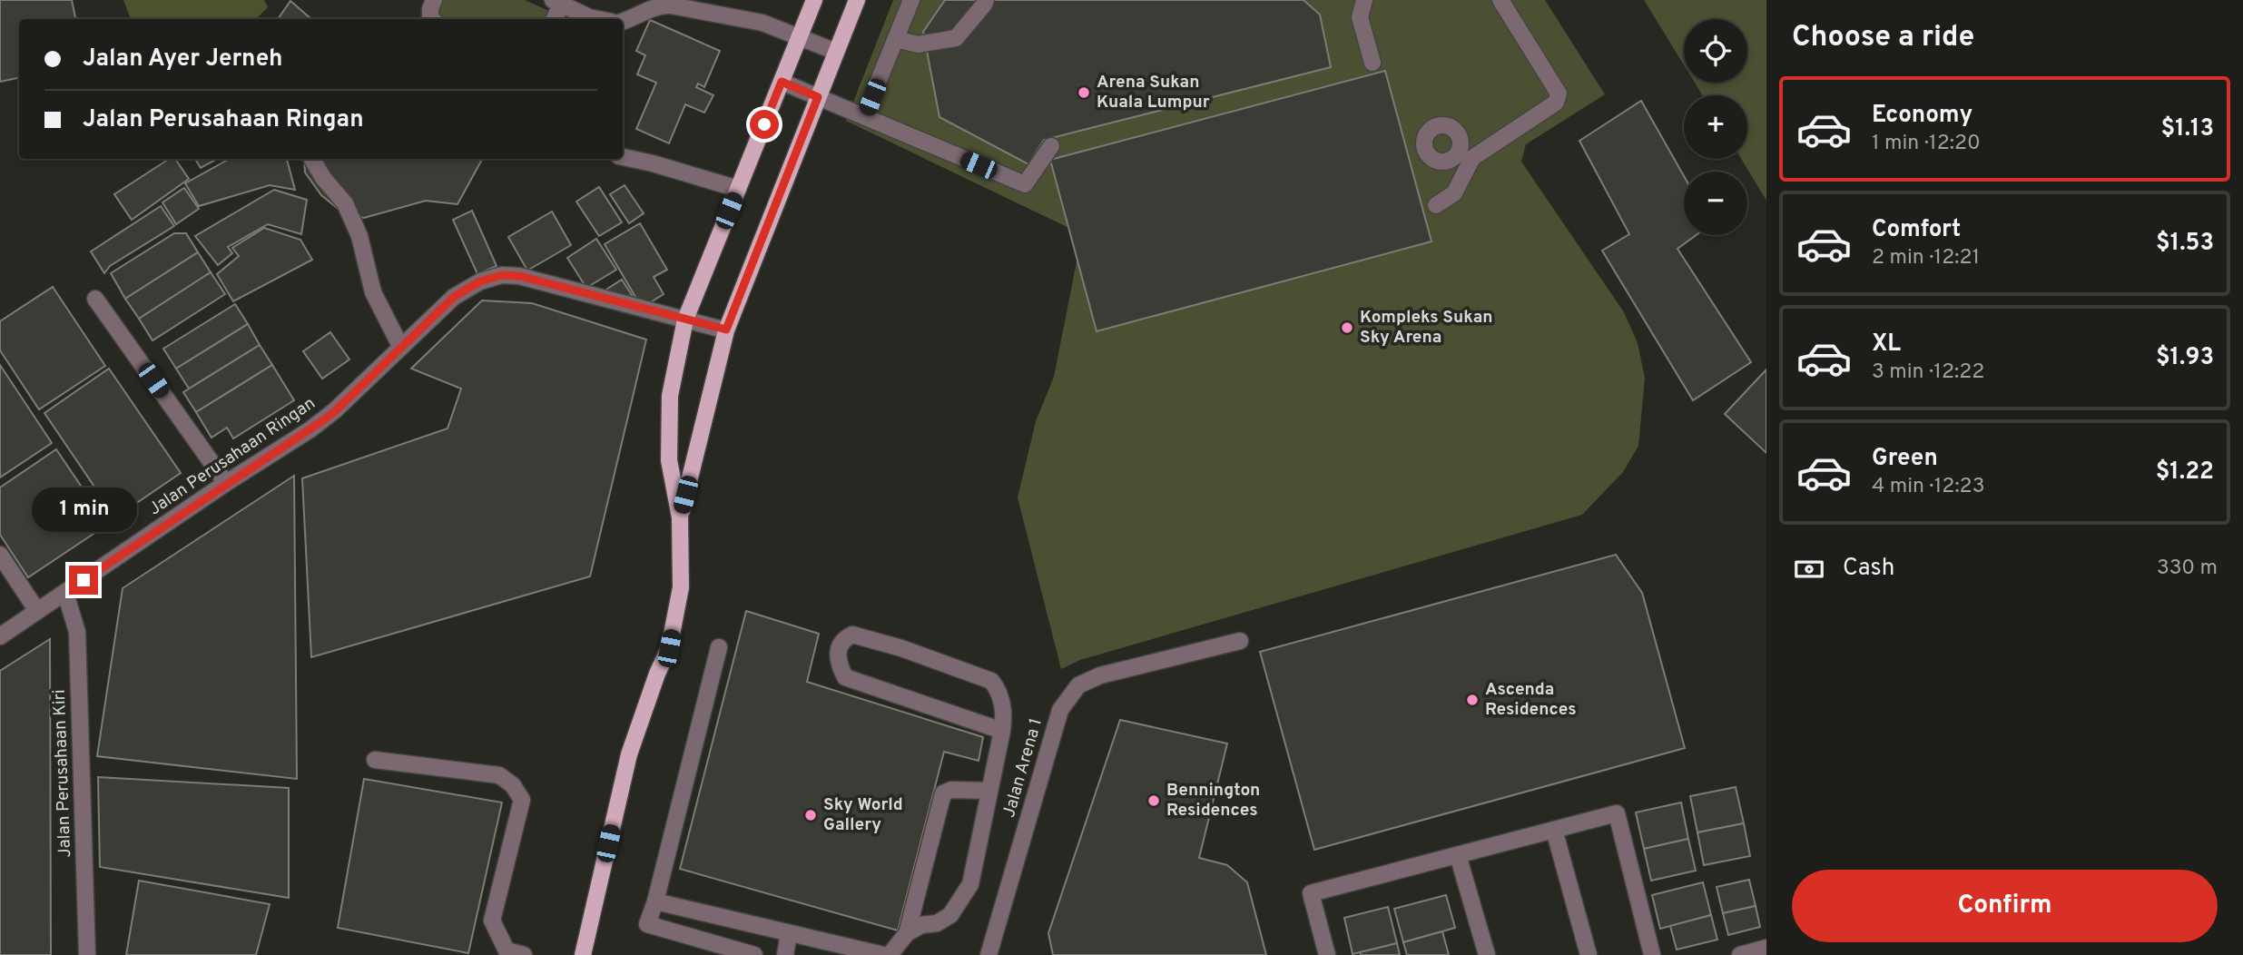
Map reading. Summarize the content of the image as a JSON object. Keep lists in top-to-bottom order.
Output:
{
  "streets": {
    "street": ["Jalan Perusahaan Ringan", "Jalan Arena 1", "Jalan Perusahaan Kiri"]
  },
  "crossings": [
    ["Jalan Perusahaan Ringan", "Jalan Perusahaan Kiri"]
  ],
  "places": [
    "Arena Sukan Kuala Lumpur",
    "Kompleks Sukan Sky Arena",
    "Ascenda Residences",
    "Bennington Residences",
    "Sky World Gallery"
  ],
  "page": {
    "heading": "Choose a ride",
    "map_buttons": ["+", "−"],
    "banner": ["Jalan Ayer Jerneh", "Jalan Perusahaan Ringan"],
    "list": [
      {
        "name": "Economy",
        "note": "1 min · 12:20",
        "value": "$1.13"
      },
      {
        "name": "Comfort",
        "note": "2 min · 12:21",
        "value": "$1.53"
      },
      {
        "name": "XL",
        "note": "3 min · 12:22",
        "value": "$1.93"
      },
      {
        "name": "Green",
        "note": "4 min · 12:23",
        "value": "$1.22"
      }
    ],
    "bubble": "1 min",
    "pay": ["Cash", "330 m"],
    "buttons": "Confirm"
  }
}
